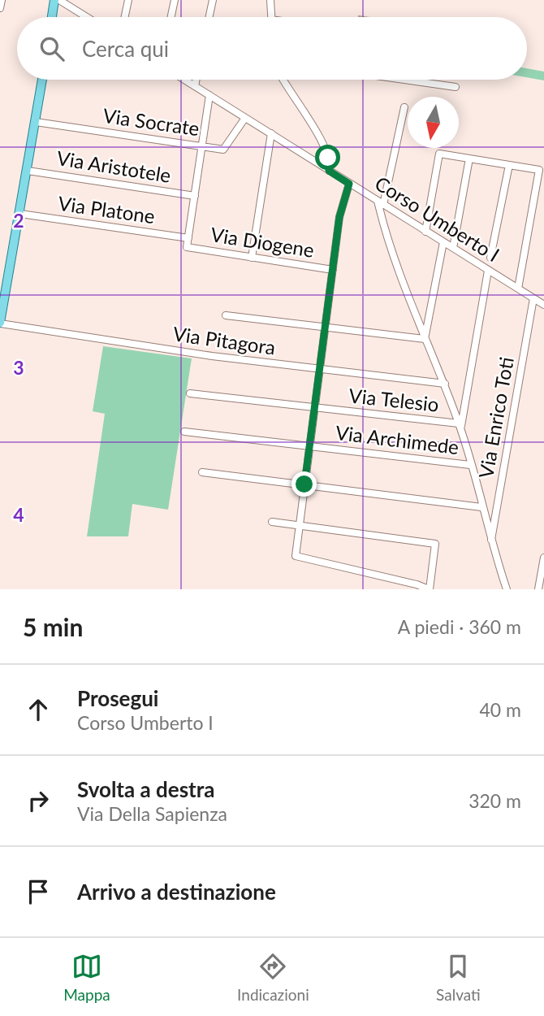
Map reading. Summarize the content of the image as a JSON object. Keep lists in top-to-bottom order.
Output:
{
  "streets": {
    "street": [
      "Via Socrate",
      "Via Aristotele",
      "Via Platone",
      "Corso Umberto I",
      "Via Diogene",
      "Via Pitagora",
      "Via Telesio",
      "Via Enrico Toti",
      "Via Archimede"
    ]
  },
  "crossings": [
    ["Via Socrate", "Corso Umberto I"],
    ["Via Platone", "Via Diogene"],
    ["Corso Umberto I", "Via Enrico Toti"]
  ],
  "north": "bottom",
  "page": {
    "search": "Cerca qui",
    "heading": ["5 min", "A piedi · 360 m"],
    "list": [
      ["Prosegui", "Corso Umberto I", "40 m"],
      ["Svolta a destra", "Via Della Sapienza", "320 m"],
      "Arrivo a destinazione"
    ],
    "nav": ["Mappa", "Indicazioni", "Salvati"]
  },
  "grid": {
    "rows": ["2", "3", "4"]
  }
}
